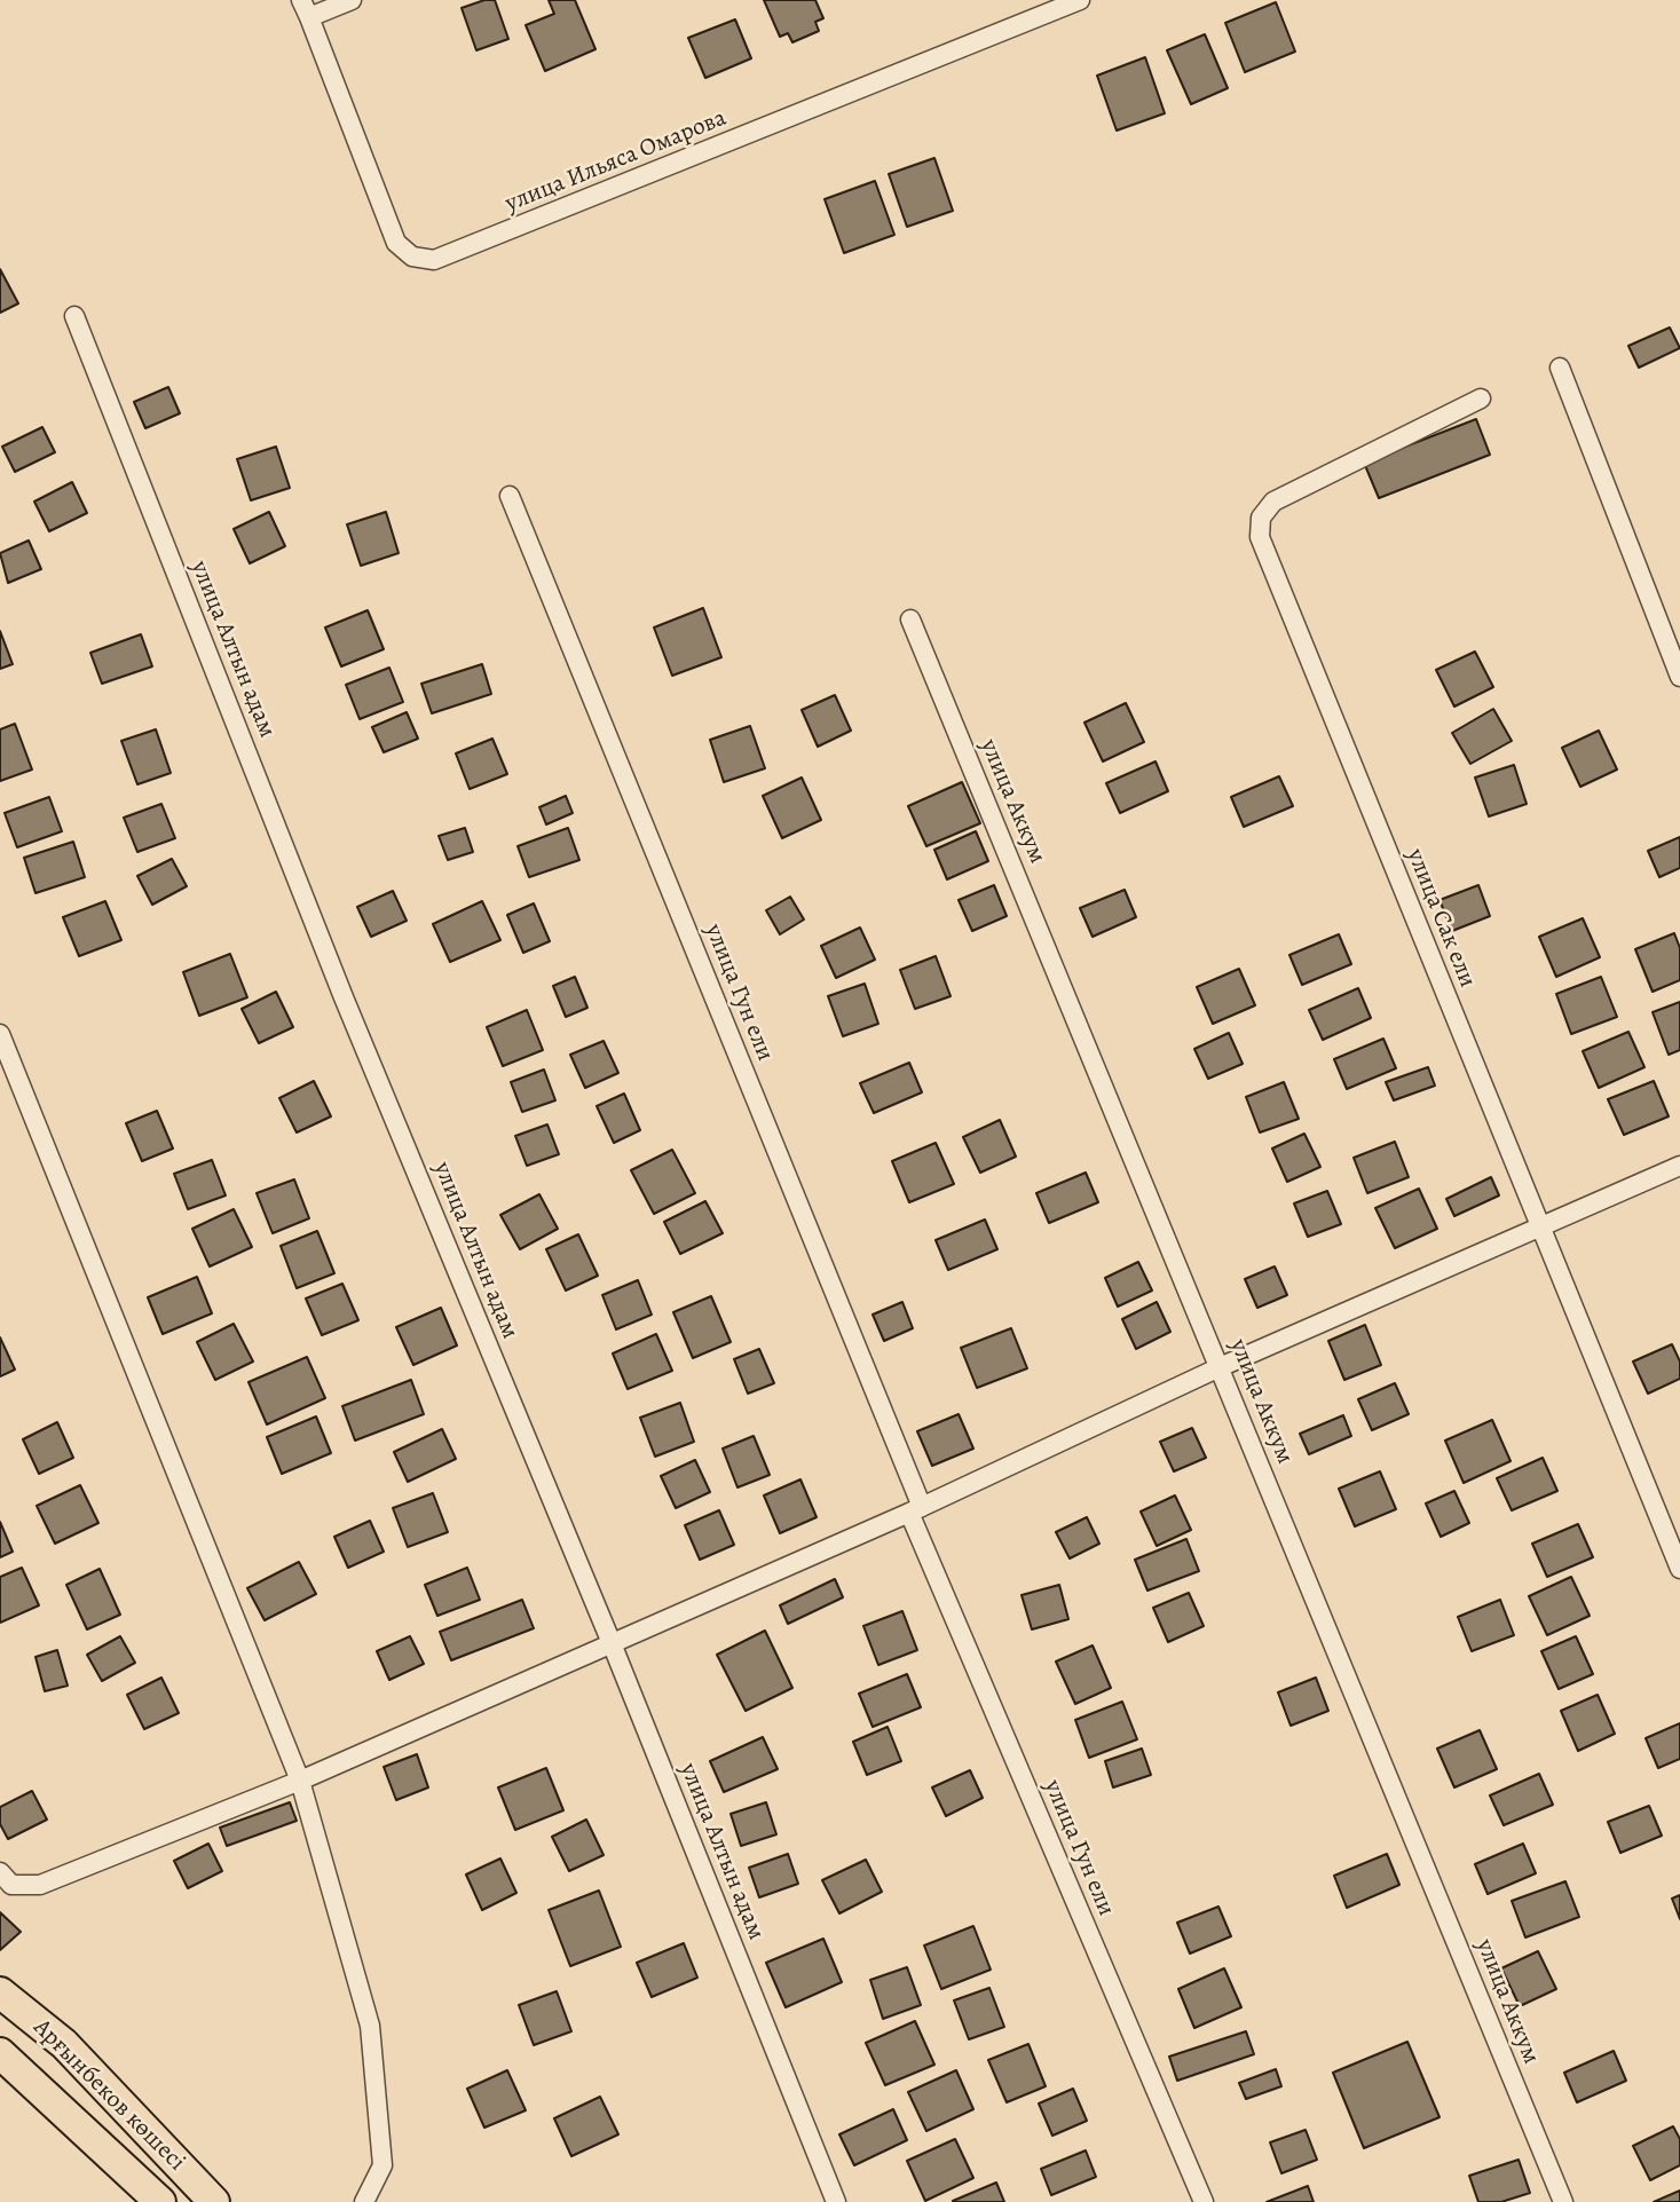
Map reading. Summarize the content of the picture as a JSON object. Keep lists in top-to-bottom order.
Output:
{
  "streets": {
    "main road": ["Арғынбеков көшесі"],
    "street": [
      "улица Ильяса Омарова",
      "улица Алтын адам",
      "улица Аккум",
      "улица Сак ели",
      "улица Гун ели"
    ]
  }
}
